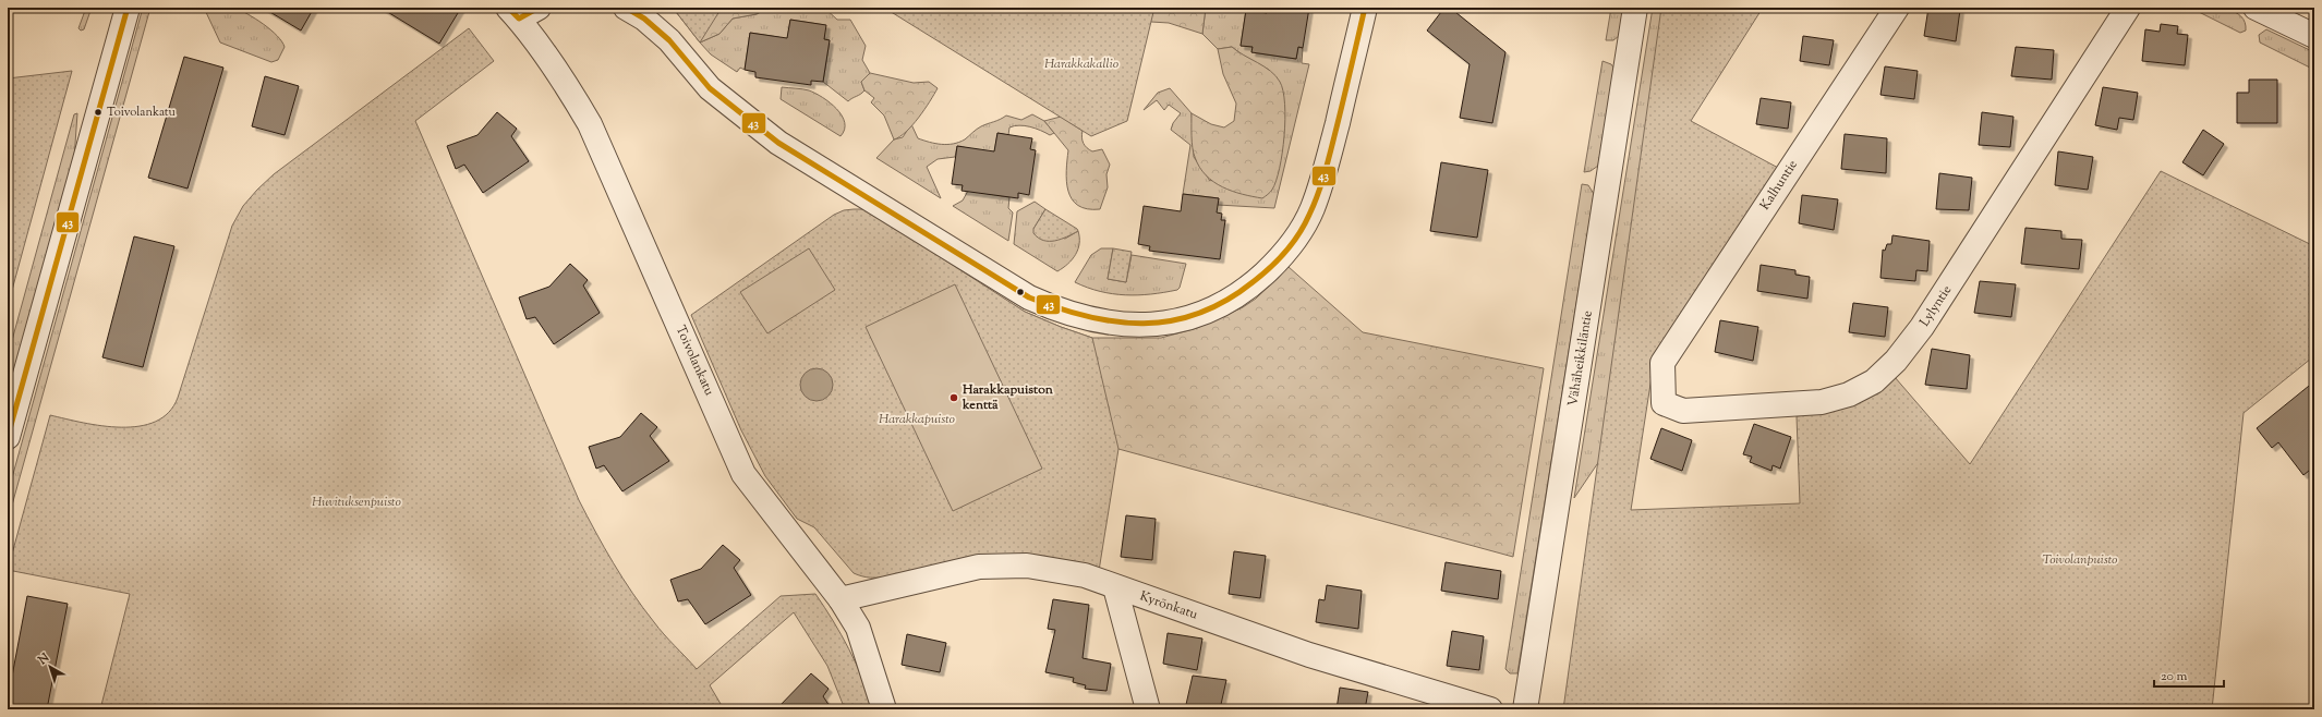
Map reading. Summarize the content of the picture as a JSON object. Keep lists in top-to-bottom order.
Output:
{
  "streets": {
    "street": [
      "Kalhuntie",
      "Lylyntie",
      "Vähäheikkiläntie",
      "Toivolankatu",
      "Kyrönkatu"
    ]
  },
  "crossings": [
    ["Kalhuntie", "Lylyntie"],
    ["Toivolankatu", "Kyrönkatu"]
  ],
  "parks": [
    "Harakkakallio",
    "Harakkapuisto",
    "Huvituksenpuisto",
    "Toivolanpuisto"
  ],
  "places": ["Toivolankatu", "Harakkapuiston kenttä"],
  "lines": ["transit line 43"],
  "scale_bar": "20 m",
  "north": "top left"
}
